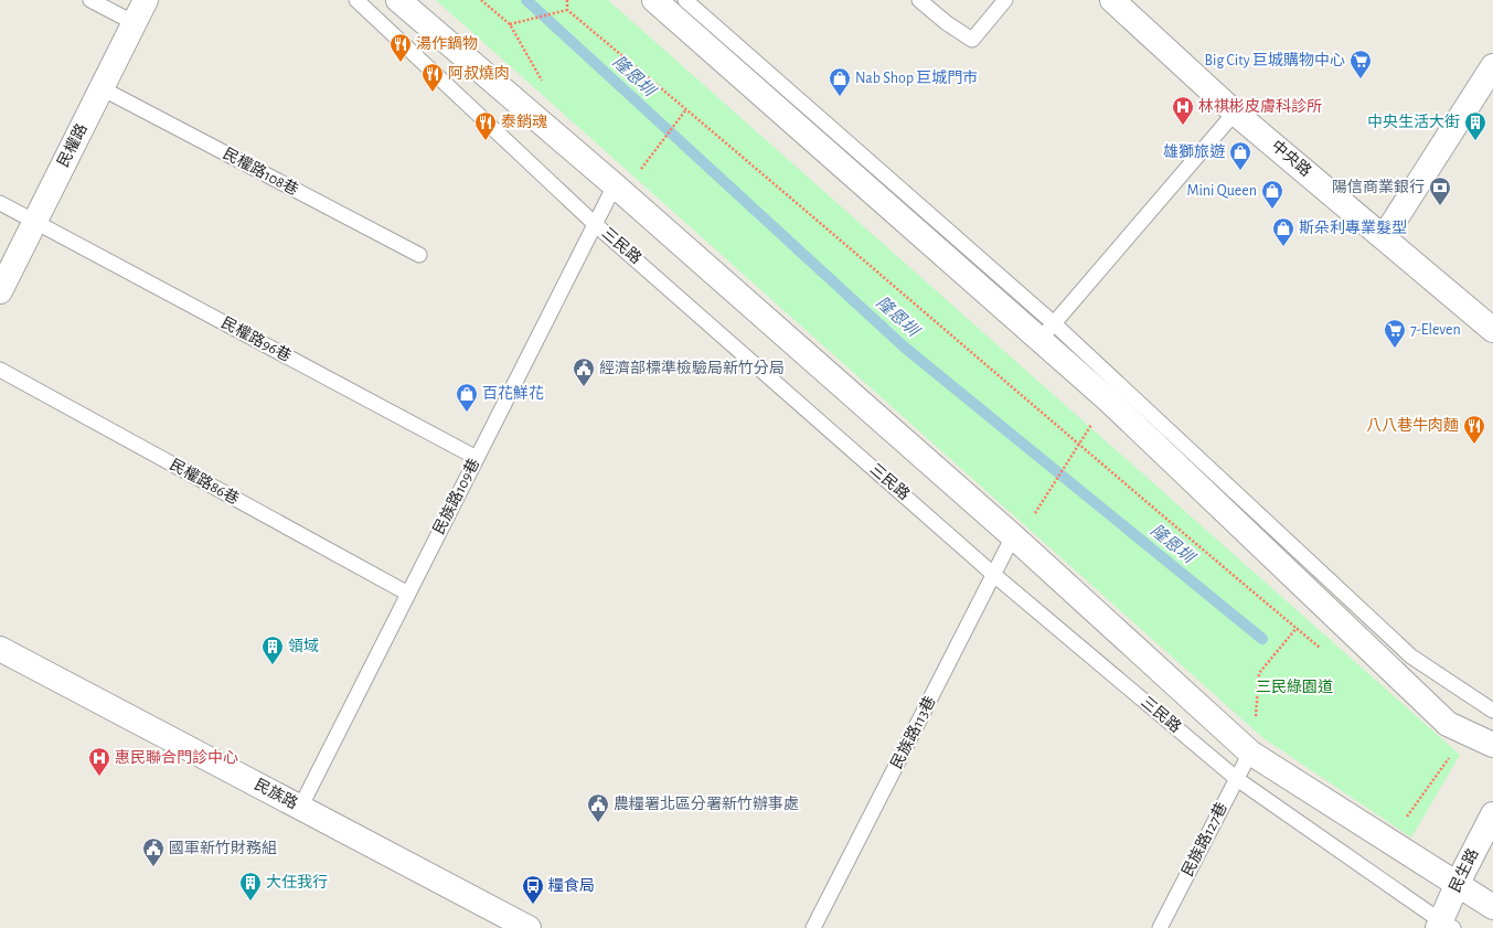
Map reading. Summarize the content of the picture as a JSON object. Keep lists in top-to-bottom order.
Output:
{
  "streets": {
    "street": [
      "民權路",
      "中央路",
      "三民路",
      "民族路",
      "民生路"
    ],
    "lane": [
      "民權路108巷",
      "民權路96巷",
      "民權路86巷",
      "民族路109巷",
      "民族路113巷",
      "民族路127巷"
    ]
  },
  "crossings": [
    ["民權路", "民權路108巷"],
    ["民權路", "民權路96巷"],
    ["三民路", "民族路109巷"],
    ["三民路", "民族路113巷"],
    ["三民路", "民族路127巷"],
    ["三民路", "民生路"],
    ["民權路96巷", "民族路109巷"],
    ["民權路86巷", "民族路109巷"],
    ["民族路109巷", "民族路"]
  ],
  "water": ["隆恩圳"],
  "parks": ["三民綠園道"],
  "places": {
    "restaurant": [
      "湯作鍋物",
      "阿叔燒肉",
      "泰銷魂",
      "八八巷牛肉麵"
    ],
    "supermarket": ["Big City 巨城購物中心", "7-Eleven"],
    "shop": [
      "Nab Shop 巨城門市",
      "雄獅旅遊",
      "Mini Queen",
      "斯朵利專業髮型",
      "百花鮮花"
    ],
    "hospital": ["林祺彬皮膚科診所", "惠民聯合門診中心"],
    "building": ["中央生活大街", "領域", "大任我行"],
    "bank": ["陽信商業銀行"],
    "public building": ["經濟部標準檢驗局新竹分局", "農糧署北區分署新竹辦事處", "國軍新竹財務組"],
    "bus stop": ["糧食局"]
  }
}
